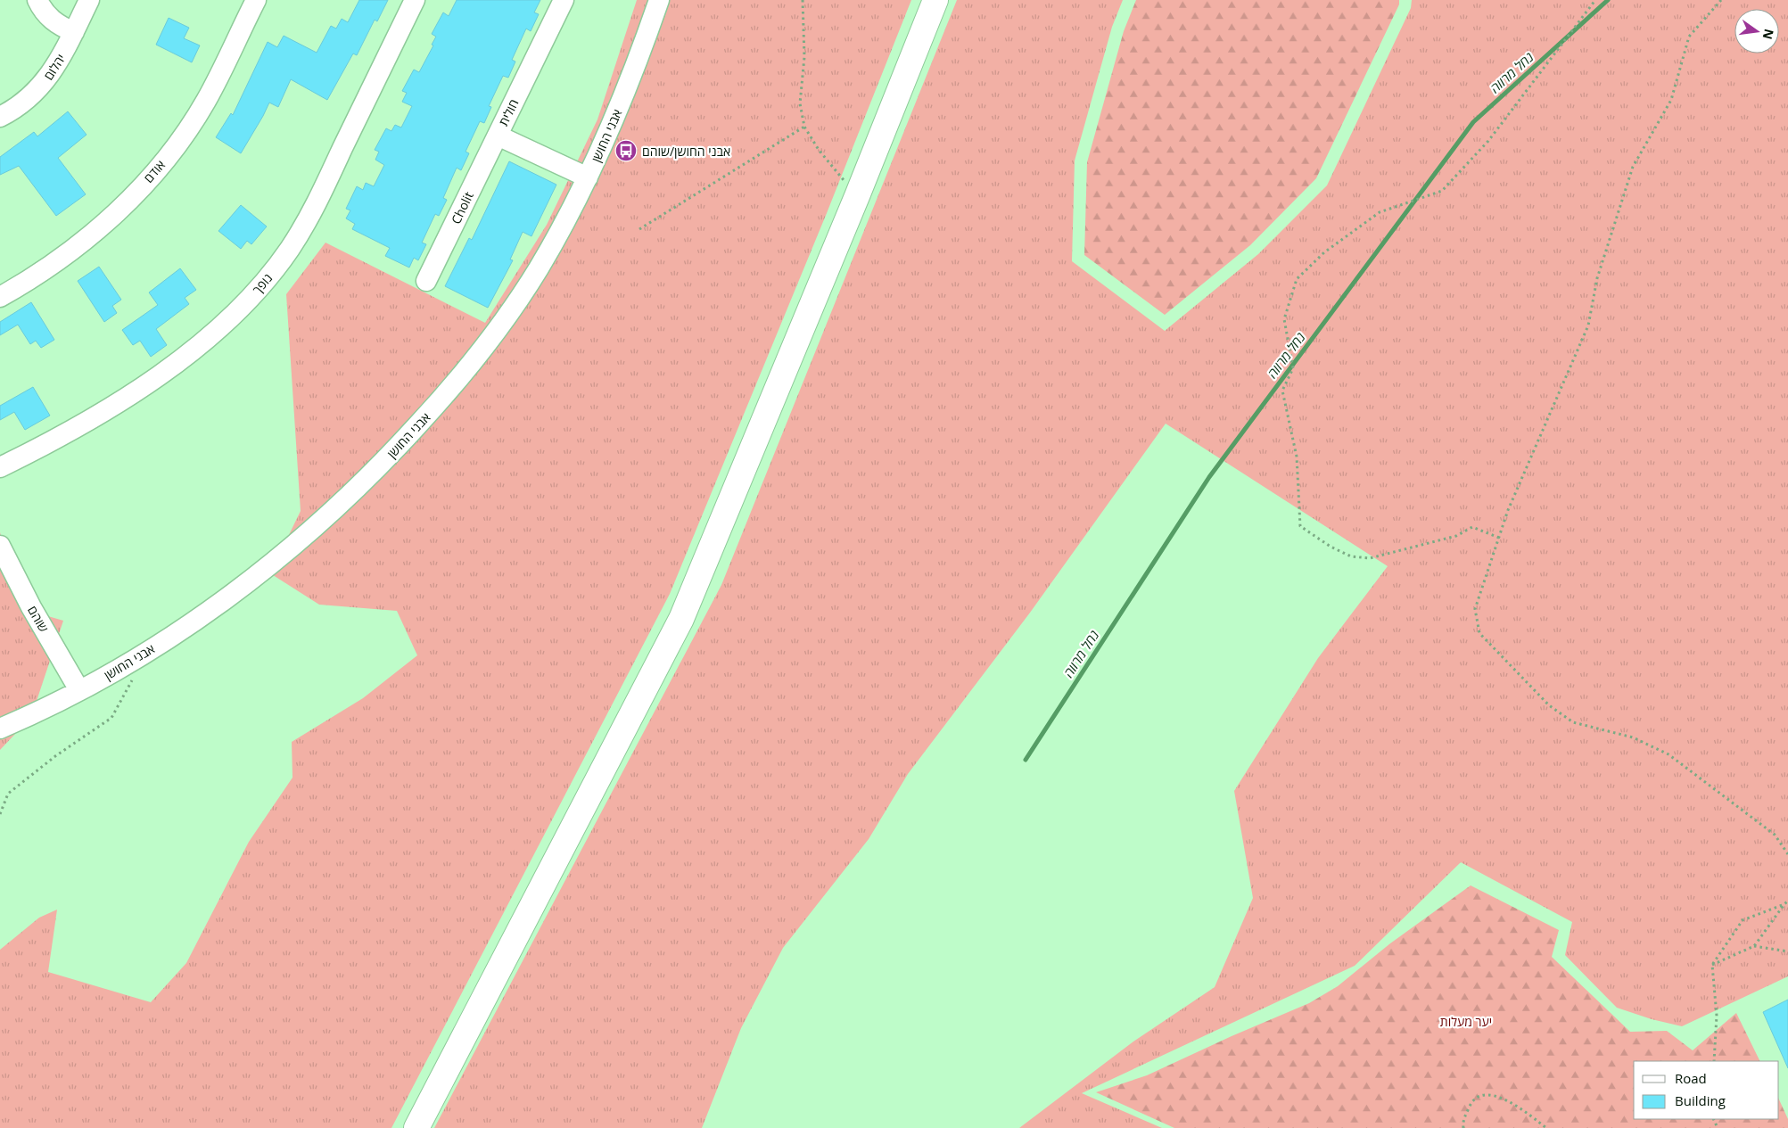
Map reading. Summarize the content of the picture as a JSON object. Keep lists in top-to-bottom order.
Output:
{
  "streets": {
    "street": [
      "יהלום",
      "חולית",
      "אבני החושן",
      "אודם",
      "Cholit",
      "נופך",
      "שוהם"
    ]
  },
  "crossings": [
    ["חולית", "אבני החושן"],
    ["חולית", "Cholit"],
    ["אבני החושן", "שוהם"]
  ],
  "water": ["נחל מרווה"],
  "parks": ["יער מעלות"],
  "places": {
    "bus stop": ["אבני החושן/שוהם"]
  },
  "legend": ["Road", "Building"],
  "north": "right"
}
